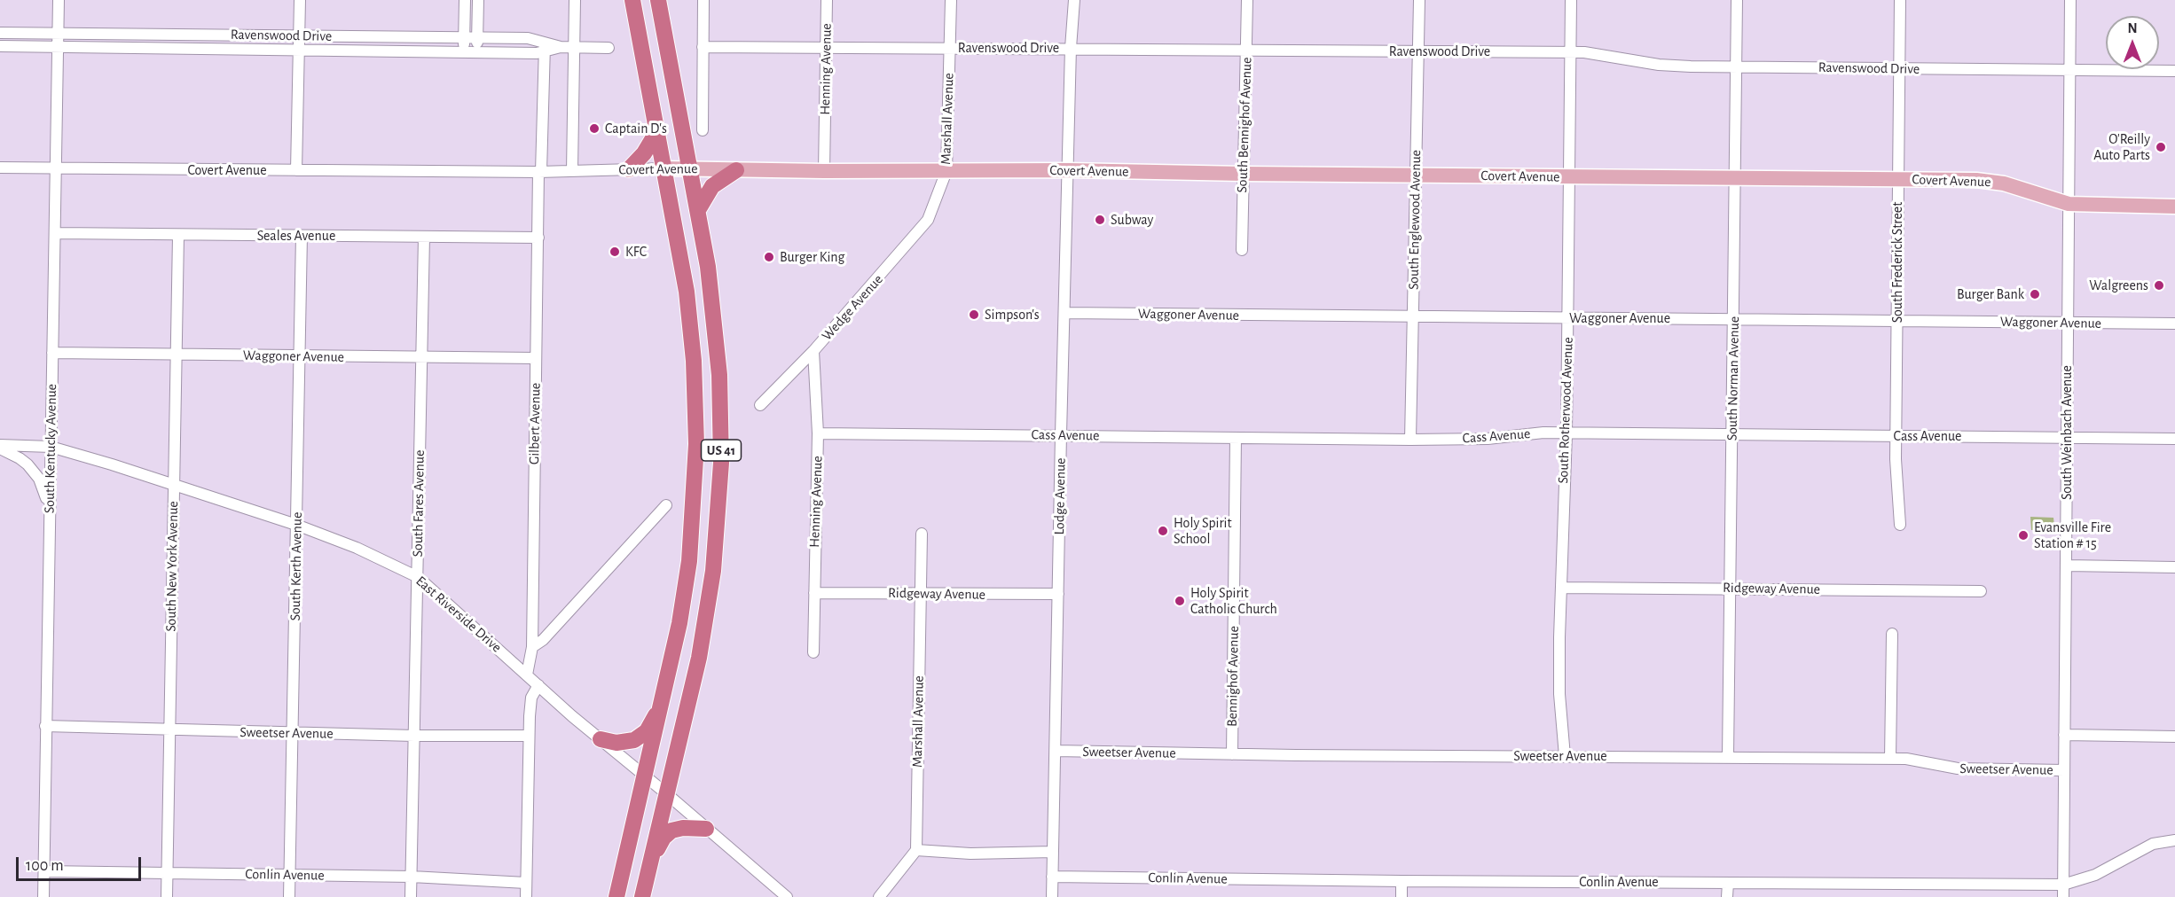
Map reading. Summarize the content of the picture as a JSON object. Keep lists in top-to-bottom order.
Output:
{
  "streets": {
    "highway": ["US 41"],
    "main road": ["Covert Avenue"],
    "street": [
      "Ravenswood Drive",
      "Henning Avenue",
      "Marshall Avenue",
      "South Bennighof Avenue",
      "South Englewood Avenue",
      "Seales Avenue",
      "South Frederick Street",
      "Wedge Avenue",
      "Waggoner Avenue",
      "South Norman Avenue",
      "South Rotherwood Avenue",
      "Gilbert Avenue",
      "South Weinbach Avenue",
      "Cass Avenue",
      "South Kentucky Avenue",
      "Lodge Avenue",
      "South Fares Avenue",
      "South New York Avenue",
      "South Kerth Avenue",
      "Ridgeway Avenue",
      "East Riverside Drive",
      "Bennighof Avenue",
      "Sweetser Avenue",
      "Conlin Avenue"
    ]
  },
  "crossings": [
    ["Ravenswood Drive", "Henning Avenue"],
    ["Ravenswood Drive", "Marshall Avenue"],
    ["Ravenswood Drive", "South Bennighof Avenue"],
    ["Ravenswood Drive", "South Englewood Avenue"],
    ["Ravenswood Drive", "South Frederick Street"],
    ["Ravenswood Drive", "South Norman Avenue"],
    ["Ravenswood Drive", "South Rotherwood Avenue"],
    ["Ravenswood Drive", "Gilbert Avenue"],
    ["Ravenswood Drive", "South Weinbach Avenue"],
    ["Ravenswood Drive", "South Kentucky Avenue"],
    ["Ravenswood Drive", "Lodge Avenue"],
    ["Henning Avenue", "Covert Avenue"],
    ["Henning Avenue", "Wedge Avenue"],
    ["Henning Avenue", "Cass Avenue"],
    ["Henning Avenue", "Ridgeway Avenue"],
    ["Marshall Avenue", "Covert Avenue"],
    ["Marshall Avenue", "Wedge Avenue"],
    ["Marshall Avenue", "Ridgeway Avenue"],
    ["South Bennighof Avenue", "Covert Avenue"],
    ["Covert Avenue", "South Englewood Avenue"],
    ["Covert Avenue", "South Frederick Street"],
    ["Covert Avenue", "South Norman Avenue"],
    ["Covert Avenue", "South Rotherwood Avenue"],
    ["Covert Avenue", "Gilbert Avenue"],
    ["Covert Avenue", "South Weinbach Avenue"],
    ["Covert Avenue", "South Kentucky Avenue"],
    ["Covert Avenue", "US 41"],
    ["Covert Avenue", "Lodge Avenue"],
    ["South Englewood Avenue", "Waggoner Avenue"],
    ["South Englewood Avenue", "Cass Avenue"],
    ["Seales Avenue", "Gilbert Avenue"],
    ["Seales Avenue", "South Kentucky Avenue"],
    ["Seales Avenue", "South Fares Avenue"],
    ["Seales Avenue", "South New York Avenue"],
    ["Seales Avenue", "South Kerth Avenue"],
    ["South Frederick Street", "Waggoner Avenue"],
    ["South Frederick Street", "Cass Avenue"],
    ["Waggoner Avenue", "South Norman Avenue"],
    ["Waggoner Avenue", "South Rotherwood Avenue"],
    ["Waggoner Avenue", "Gilbert Avenue"],
    ["Waggoner Avenue", "South Weinbach Avenue"],
    ["Waggoner Avenue", "South Kentucky Avenue"],
    ["Waggoner Avenue", "Lodge Avenue"],
    ["Waggoner Avenue", "South Fares Avenue"],
    ["Waggoner Avenue", "South New York Avenue"],
    ["Waggoner Avenue", "South Kerth Avenue"],
    ["South Norman Avenue", "Cass Avenue"],
    ["South Norman Avenue", "Ridgeway Avenue"],
    ["South Norman Avenue", "Sweetser Avenue"],
    ["South Rotherwood Avenue", "Cass Avenue"],
    ["South Rotherwood Avenue", "Ridgeway Avenue"],
    ["South Rotherwood Avenue", "Sweetser Avenue"],
    ["Gilbert Avenue", "East Riverside Drive"],
    ["South Weinbach Avenue", "Cass Avenue"],
    ["South Weinbach Avenue", "Sweetser Avenue"],
    ["South Weinbach Avenue", "Conlin Avenue"],
    ["Cass Avenue", "Lodge Avenue"],
    ["Cass Avenue", "Bennighof Avenue"],
    ["South Kentucky Avenue", "East Riverside Drive"],
    ["South Kentucky Avenue", "Sweetser Avenue"],
    ["South Kentucky Avenue", "Conlin Avenue"],
    ["US 41", "East Riverside Drive"],
    ["Lodge Avenue", "Ridgeway Avenue"],
    ["Lodge Avenue", "Sweetser Avenue"],
    ["Lodge Avenue", "Conlin Avenue"],
    ["South Fares Avenue", "East Riverside Drive"],
    ["South Fares Avenue", "Sweetser Avenue"],
    ["South Fares Avenue", "Conlin Avenue"],
    ["South New York Avenue", "East Riverside Drive"],
    ["South New York Avenue", "Sweetser Avenue"],
    ["South New York Avenue", "Conlin Avenue"],
    ["South Kerth Avenue", "East Riverside Drive"],
    ["South Kerth Avenue", "Sweetser Avenue"],
    ["South Kerth Avenue", "Conlin Avenue"],
    ["Bennighof Avenue", "Sweetser Avenue"]
  ],
  "places": [
    "Captain D's",
    "O'Reilly Auto Parts",
    "Subway",
    "KFC",
    "Burger King",
    "Walgreens",
    "Burger Bank",
    "Simpson's",
    "Holy Spirit School",
    "Evansville Fire Station # 15",
    "Holy Spirit Catholic Church"
  ],
  "scale_bar": "100 m",
  "north": "top"
}
